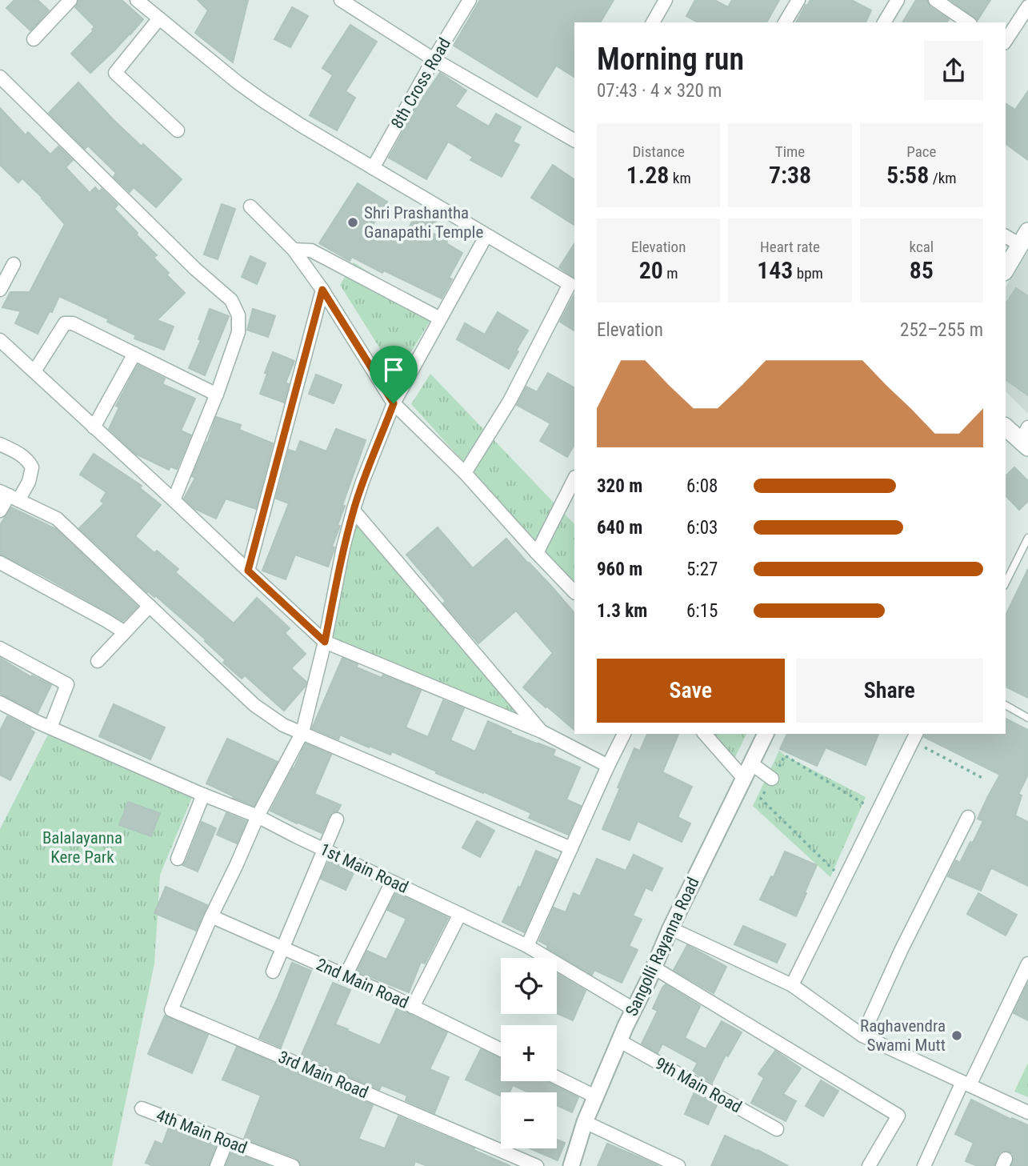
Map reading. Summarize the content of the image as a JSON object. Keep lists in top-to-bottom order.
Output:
{
  "streets": {
    "street": [
      "8th Cross Road",
      "1st Main Road",
      "Sangolli Rayanna Road",
      "2nd Main Road",
      "3rd Main Road",
      "9th Main Road",
      "4th Main Road"
    ]
  },
  "crossings": [
    ["1st Main Road", "Sangolli Rayanna Road"],
    ["Sangolli Rayanna Road", "9th Main Road"],
    ["2nd Main Road", "3rd Main Road"]
  ],
  "parks": ["Balalayanna Kere Park"],
  "places": ["Shri Prashantha Ganapathi Temple", "Raghavendra Swami Mutt"],
  "page": {
    "heading": ["Morning run", "07:43 · 4 × 320 m"],
    "stats": [
      ["Distance", "1.28 km"],
      ["Time", "7:38"],
      ["Pace", "5:58 /km"],
      ["Elevation", "20 m"],
      ["Heart rate", "143 bpm"],
      ["kcal", "85"]
    ],
    "chart": ["Elevation", "252–255 m"],
    "list": [
      {
        "name": "320 m",
        "note": "6:08"
      },
      {
        "name": "640 m",
        "note": "6:03"
      },
      {
        "name": "960 m",
        "note": "5:27"
      },
      {
        "name": "1.3 km",
        "note": "6:15"
      }
    ],
    "buttons": ["Save", "Share"],
    "map_buttons": ["+", "−"]
  }
}
